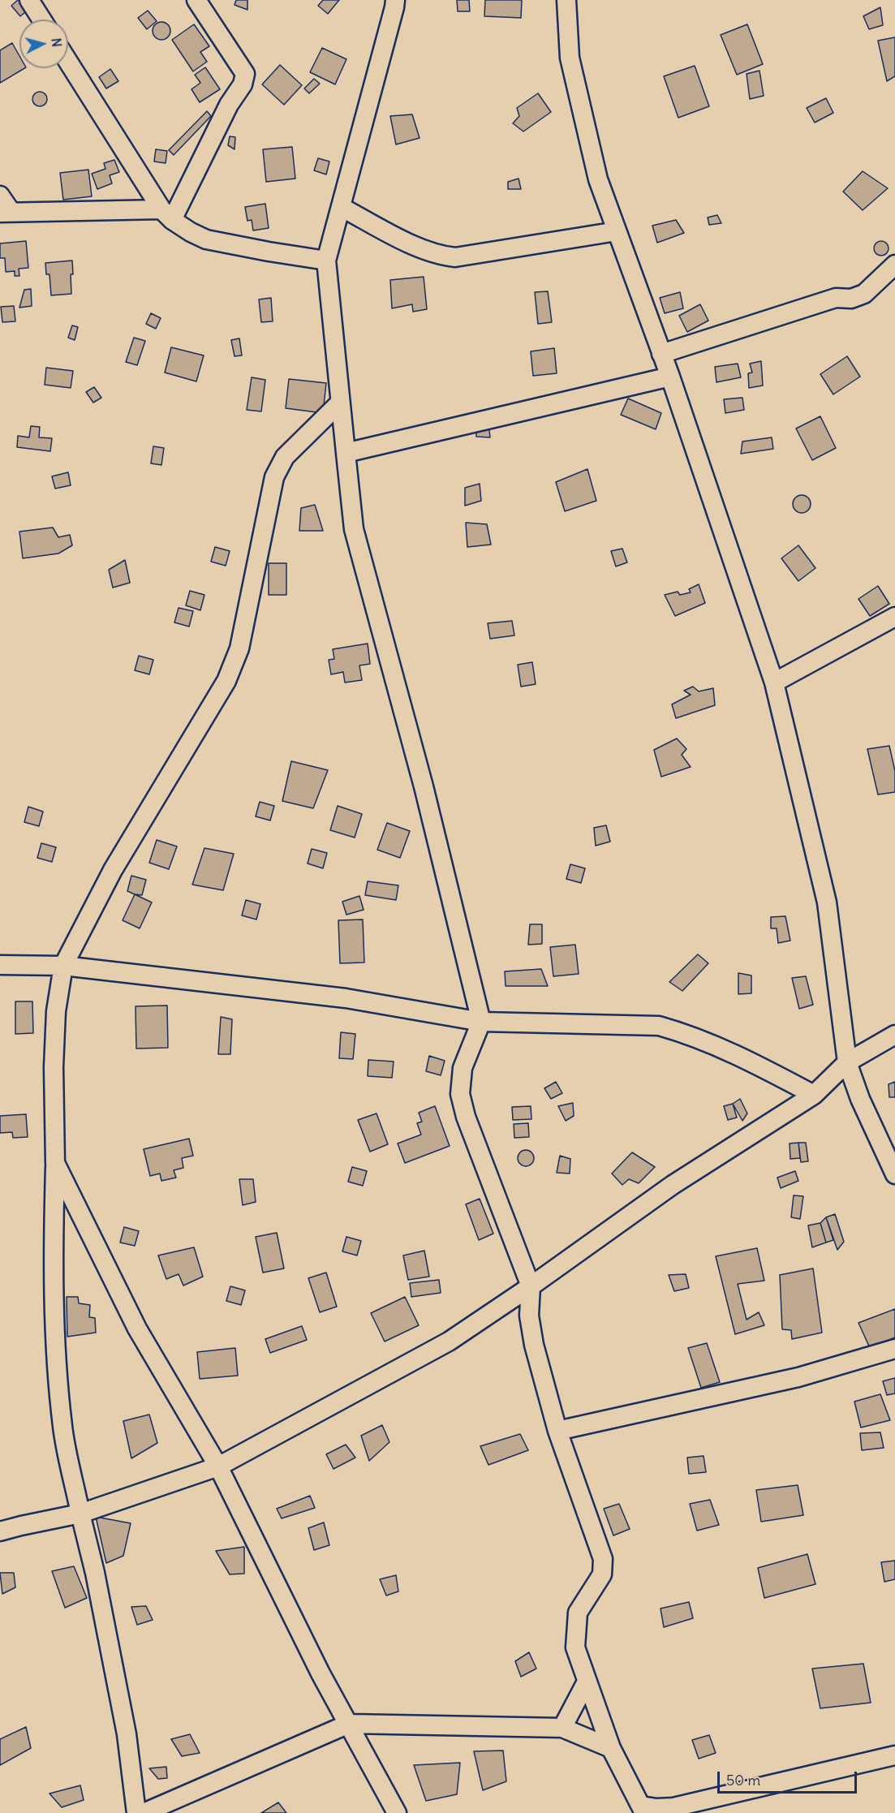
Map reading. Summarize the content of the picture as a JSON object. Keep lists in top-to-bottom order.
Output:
{
  "scale_bar": "50 m",
  "north": "right"
}
